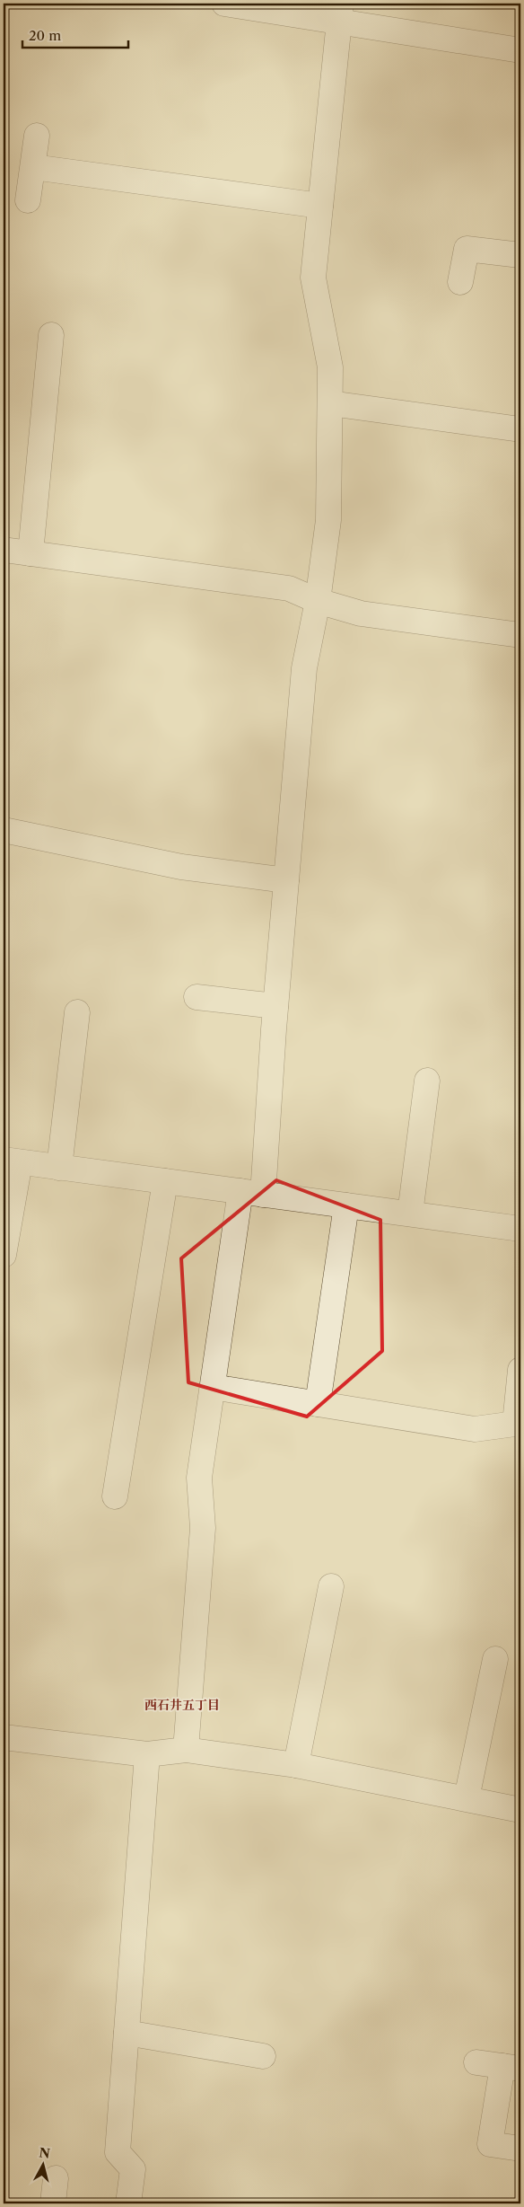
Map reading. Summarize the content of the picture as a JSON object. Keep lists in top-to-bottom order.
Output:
{
  "districts": ["西石井五丁目"],
  "scale_bar": "20 m",
  "north": "top"
}
